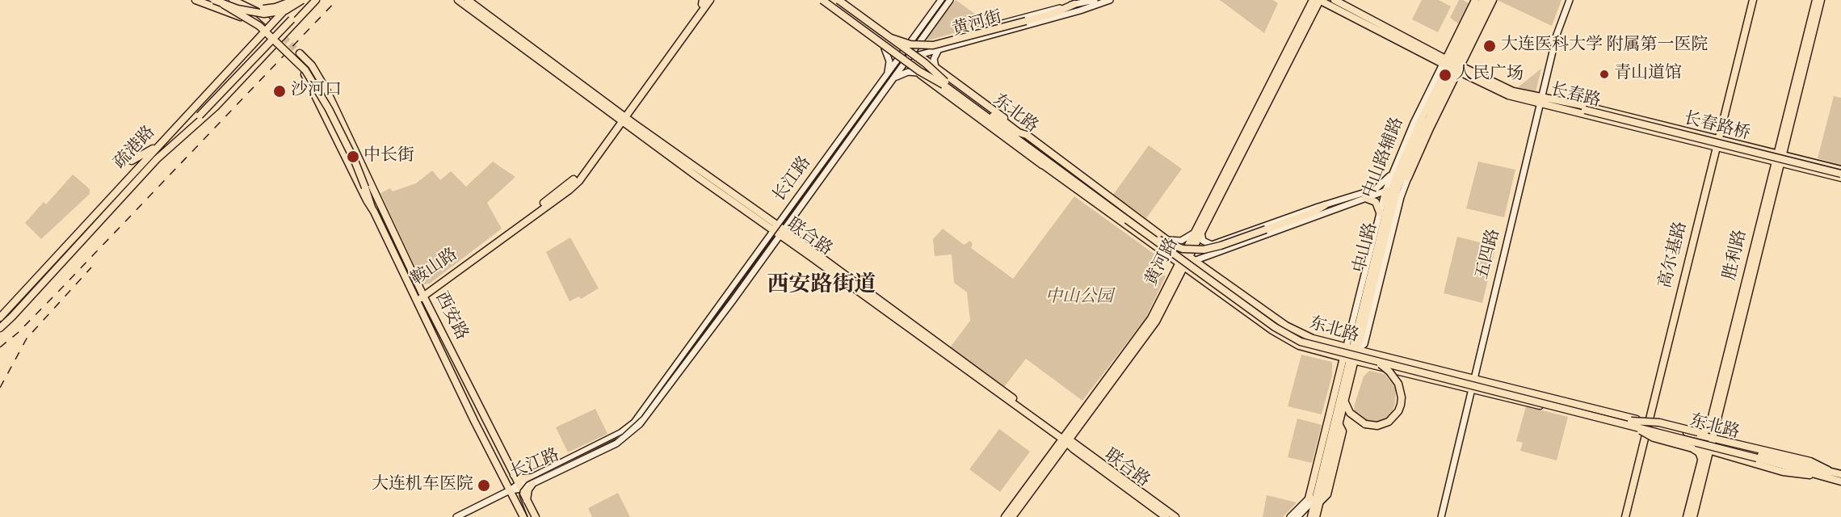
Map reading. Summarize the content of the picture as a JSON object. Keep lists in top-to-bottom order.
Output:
{
  "streets": {
    "main road": [
      "黄河街",
      "长春路",
      "东北路",
      "长春路桥",
      "疏港路",
      "中山路辅路",
      "长江路",
      "联合路",
      "中山路",
      "五四路",
      "高尔基路",
      "胜利路",
      "黄河路",
      "鞍山路",
      "西安路"
    ]
  },
  "crossings": [
    ["黄河街", "东北路"],
    ["黄河街", "长江路"],
    ["长春路", "长春路桥"],
    ["长春路", "中山路辅路"],
    ["长春路", "中山路"],
    ["长春路", "五四路"],
    ["长春路", "高尔基路"],
    ["长春路", "胜利路"],
    ["长春路", "黄河路"],
    ["东北路", "中山路辅路"],
    ["东北路", "长江路"],
    ["东北路", "中山路"],
    ["东北路", "五四路"],
    ["东北路", "高尔基路"],
    ["东北路", "胜利路"],
    ["东北路", "黄河路"],
    ["中山路辅路", "中山路"],
    ["长江路", "联合路"],
    ["长江路", "西安路"],
    ["联合路", "黄河路"],
    ["联合路", "鞍山路"],
    ["鞍山路", "西安路"]
  ],
  "districts": ["西安路街道"],
  "parks": ["中山公园"],
  "places": [
    "大连医科大学 附属第一医院",
    "青山道馆",
    "人民广场",
    "沙河口",
    "中长街",
    "大连机车医院"
  ]
}
